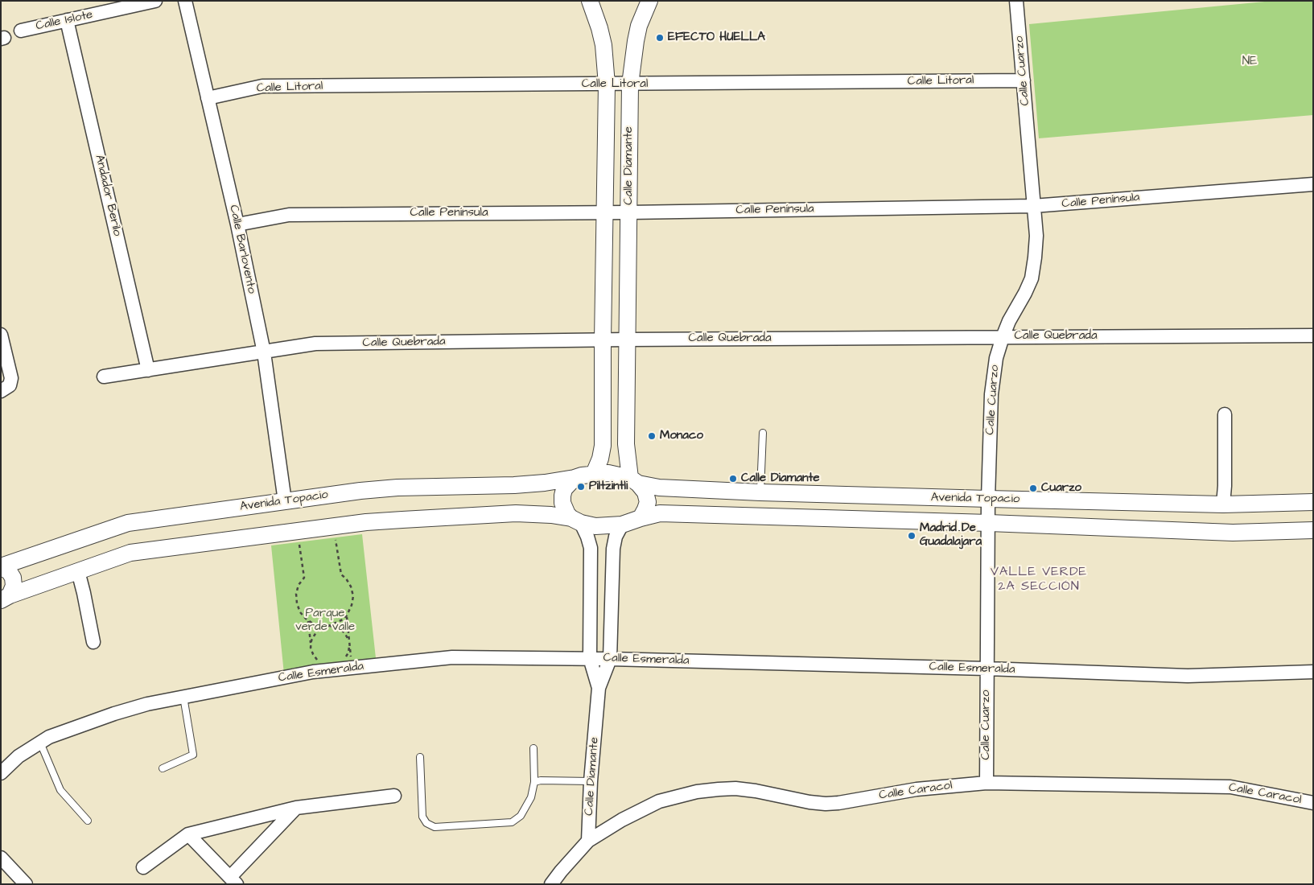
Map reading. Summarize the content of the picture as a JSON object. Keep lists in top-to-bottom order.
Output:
{
  "streets": {
    "street": [
      "Calle Islote",
      "Calle Cuarzo",
      "Calle Litoral",
      "Calle Diamante",
      "Andador Berilo",
      "Calle Península",
      "Calle Barlovento",
      "Calle Quebrada",
      "Avenida Topacio",
      "Calle Esmeralda",
      "Calle Caracol"
    ]
  },
  "crossings": [
    ["Calle Islote", "Andador Berilo"],
    ["Calle Cuarzo", "Calle Litoral"],
    ["Calle Cuarzo", "Calle Península"],
    ["Calle Cuarzo", "Calle Quebrada"],
    ["Calle Cuarzo", "Avenida Topacio"],
    ["Calle Cuarzo", "Calle Esmeralda"],
    ["Calle Cuarzo", "Calle Caracol"],
    ["Calle Litoral", "Calle Diamante"],
    ["Calle Litoral", "Calle Barlovento"],
    ["Calle Diamante", "Calle Península"],
    ["Calle Diamante", "Calle Quebrada"],
    ["Calle Diamante", "Avenida Topacio"],
    ["Calle Diamante", "Calle Esmeralda"],
    ["Calle Diamante", "Calle Caracol"],
    ["Andador Berilo", "Calle Quebrada"],
    ["Calle Península", "Calle Barlovento"],
    ["Calle Barlovento", "Calle Quebrada"],
    ["Calle Barlovento", "Avenida Topacio"]
  ],
  "districts": ["VALLE VERDE 2A SECCIÓN"],
  "parks": ["NE", "Parque verde valle"],
  "places": [
    "EFECTO HUELLA",
    "Monaco",
    "Calle Diamante",
    "Piltzintli",
    "Cuarzo",
    "Madrid De Guadalajara"
  ]
}
